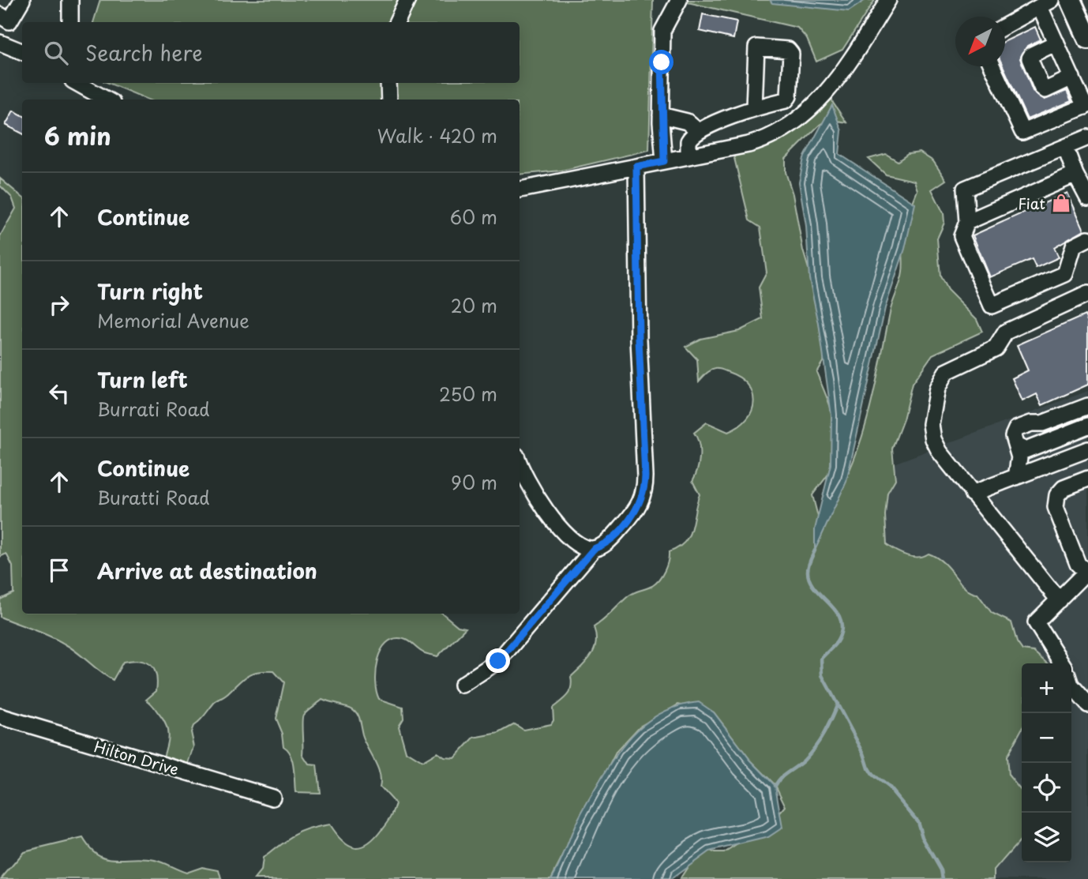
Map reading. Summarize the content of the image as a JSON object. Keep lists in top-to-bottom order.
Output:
{
  "streets": {
    "street": ["Hilton Drive"]
  },
  "places": {
    "shop": ["Fiat"]
  },
  "north": "bottom left",
  "page": {
    "search": "Search here",
    "heading": ["6 min", "Walk · 420 m"],
    "list": [
      ["Continue", "60 m"],
      ["Turn right", "Memorial Avenue", "20 m"],
      ["Turn left", "Burrati Road", "250 m"],
      ["Continue", "Buratti Road", "90 m"],
      "Arrive at destination"
    ],
    "map_buttons": ["+", "−"]
  }
}
